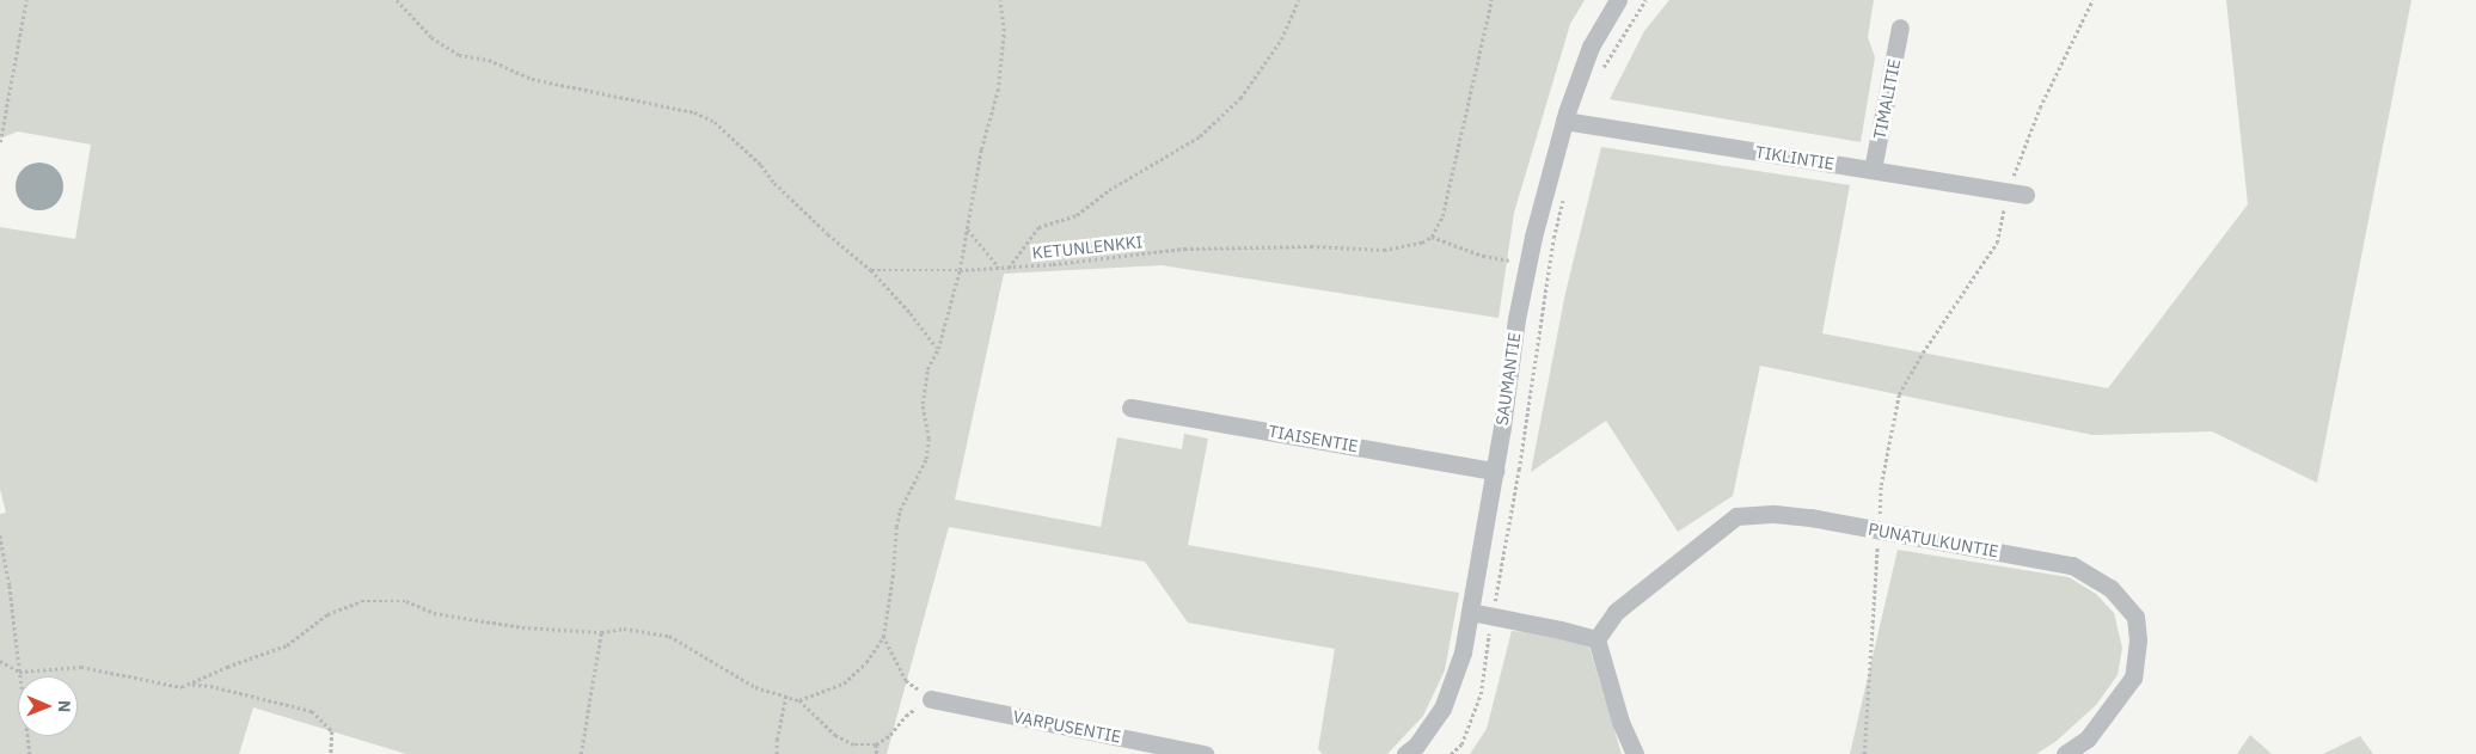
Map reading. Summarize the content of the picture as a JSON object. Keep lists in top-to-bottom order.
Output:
{
  "streets": {
    "street": [
      "TIMALITIE",
      "TIKLINTIE",
      "SAUMANTIE",
      "TIAISENTIE",
      "PUNATULKUNTIE",
      "VARPUSENTIE"
    ],
    "path": ["KETUNLENKKI"]
  },
  "crossings": [
    ["TIMALITIE", "TIKLINTIE"],
    ["TIKLINTIE", "SAUMANTIE"],
    ["SAUMANTIE", "TIAISENTIE"]
  ],
  "north": "right"
}
